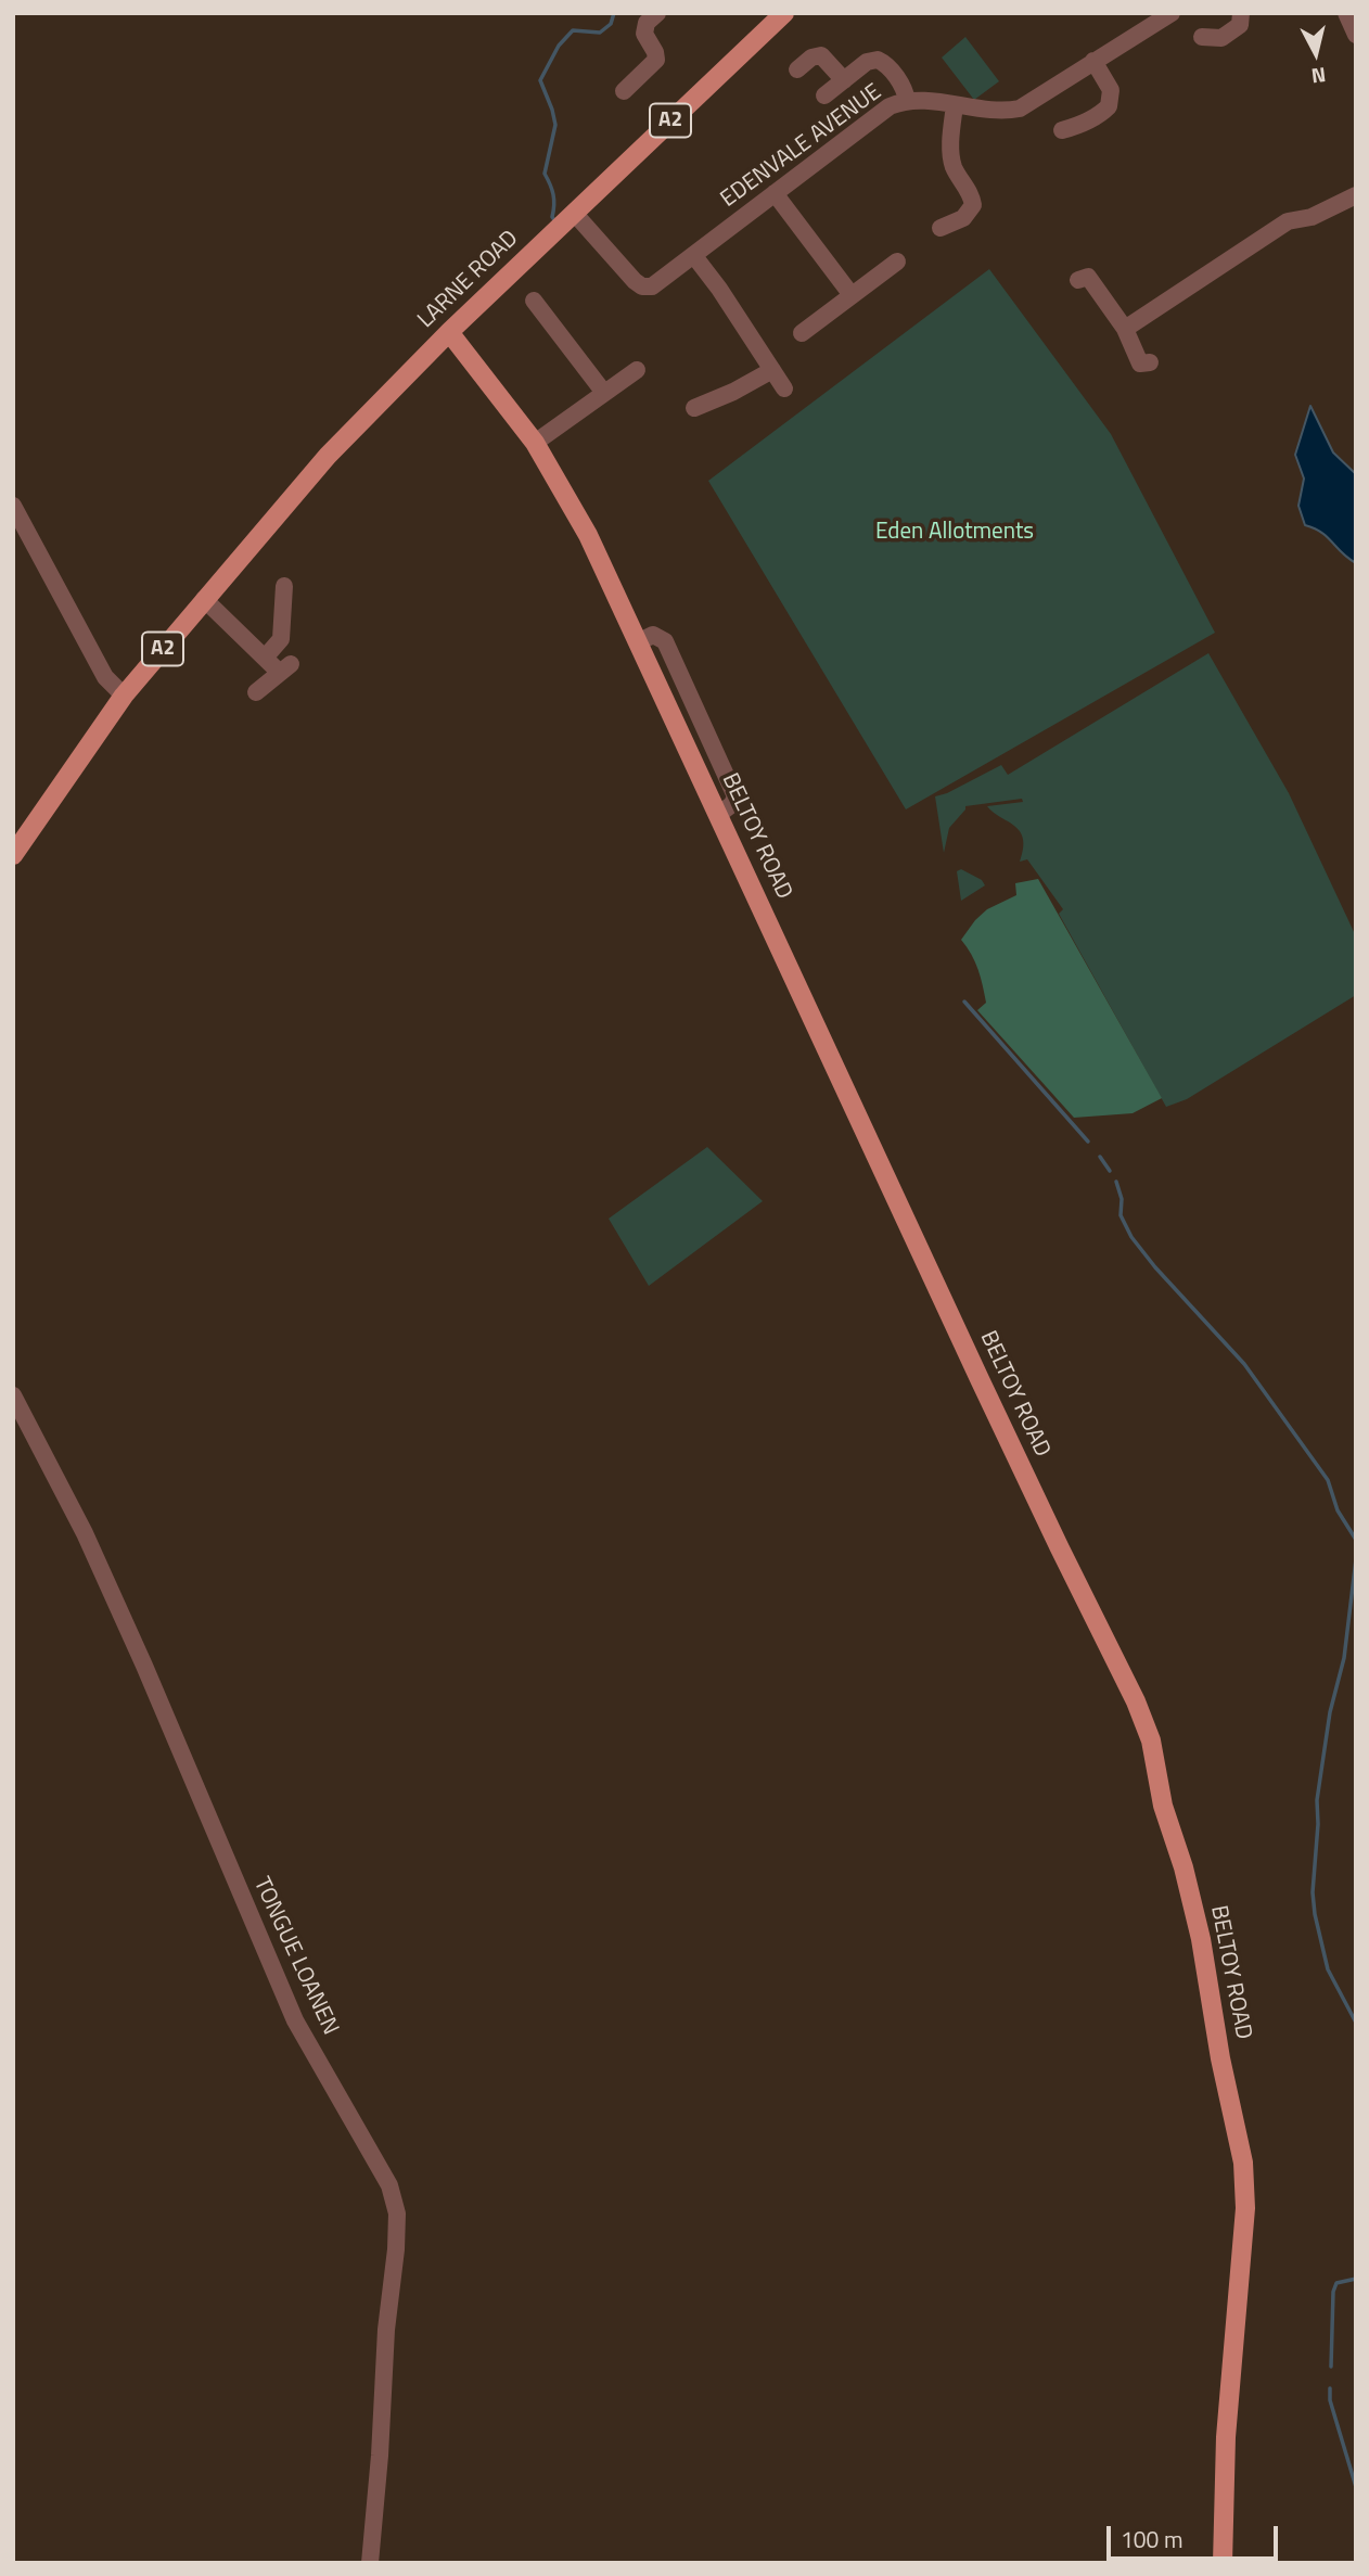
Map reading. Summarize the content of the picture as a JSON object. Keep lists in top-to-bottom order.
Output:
{
  "streets": {
    "main road": ["A2", "LARNE ROAD", "BELTOY ROAD"],
    "street": ["EDENVALE AVENUE", "TONGUE LOANEN"]
  },
  "crossings": [
    ["EDENVALE AVENUE", "LARNE ROAD"],
    ["LARNE ROAD", "BELTOY ROAD"]
  ],
  "parks": ["Eden Allotments"],
  "scale_bar": "100 m",
  "north": "bottom"
}
